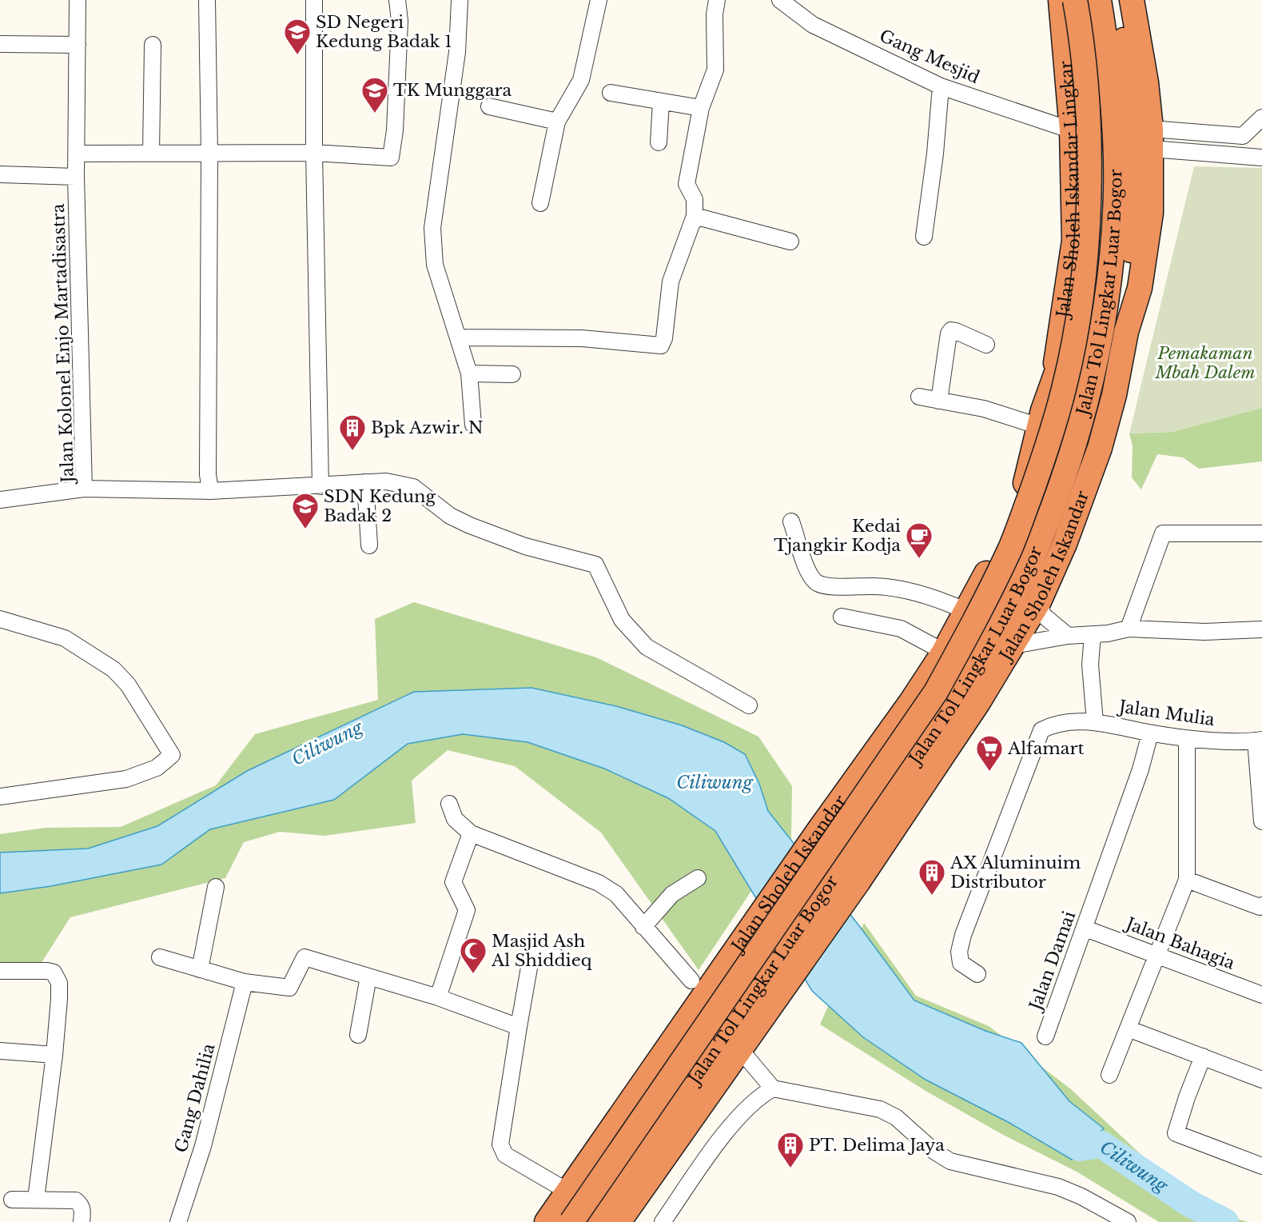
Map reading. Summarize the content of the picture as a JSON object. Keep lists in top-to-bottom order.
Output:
{
  "streets": {
    "highway": ["Jalan Sholeh Iskandar Lingkar", "Jalan Tol Lingkar Luar Bogor", "Jalan Sholeh Iskandar"],
    "street": [
      "Gang Mesjid",
      "Jalan Kolonel Enjo Martadisastra",
      "Jalan Mulia",
      "Jalan Bahagia",
      "Jalan Damai",
      "Gang Dahilia"
    ]
  },
  "crossings": [
    ["Gang Mesjid", "Jalan Sholeh Iskandar Lingkar"],
    ["Jalan Sholeh Iskandar Lingkar", "Jalan Sholeh Iskandar"],
    ["Jalan Mulia", "Jalan Damai"],
    ["Jalan Bahagia", "Jalan Damai"]
  ],
  "water": ["Ciliwung"],
  "parks": ["Pemakaman Mbah Dalem"],
  "places": {
    "school or university": ["SD Negeri Kedung Badak 1", "TK Munggara", "SDN Kedung Badak 2"],
    "building": ["Bpk Azwir. N", "AX Aluminuim Distributor", "PT. Delima Jaya"],
    "cafe": ["Kedai Tjangkir Kodja"],
    "supermarket": ["Alfamart"],
    "mosque": ["Masjid Ash Al Shiddieq"]
  }
}
